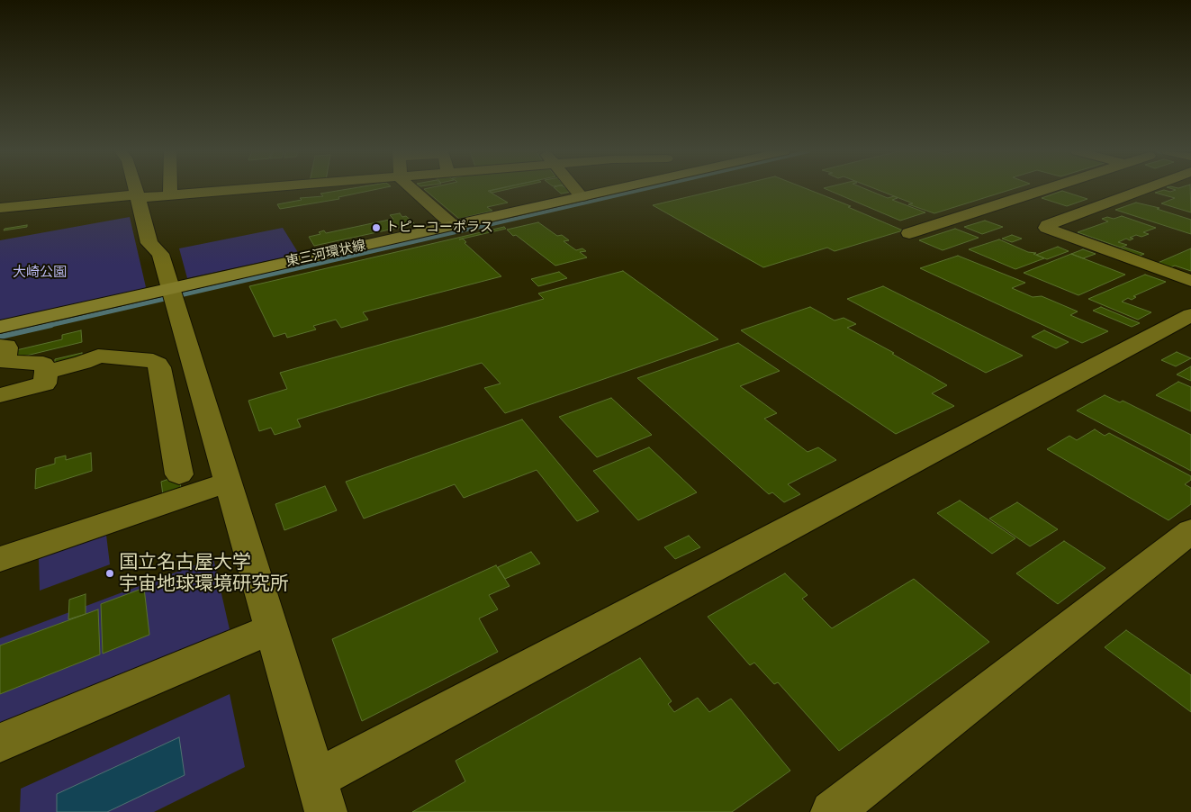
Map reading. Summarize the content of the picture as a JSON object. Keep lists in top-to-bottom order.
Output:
{
  "streets": {
    "main road": ["東三河環状線"]
  },
  "parks": ["大崎公園"],
  "places": ["トピーコーポラス", "国立名古屋大学 宇宙地球環境研究所"]
}
